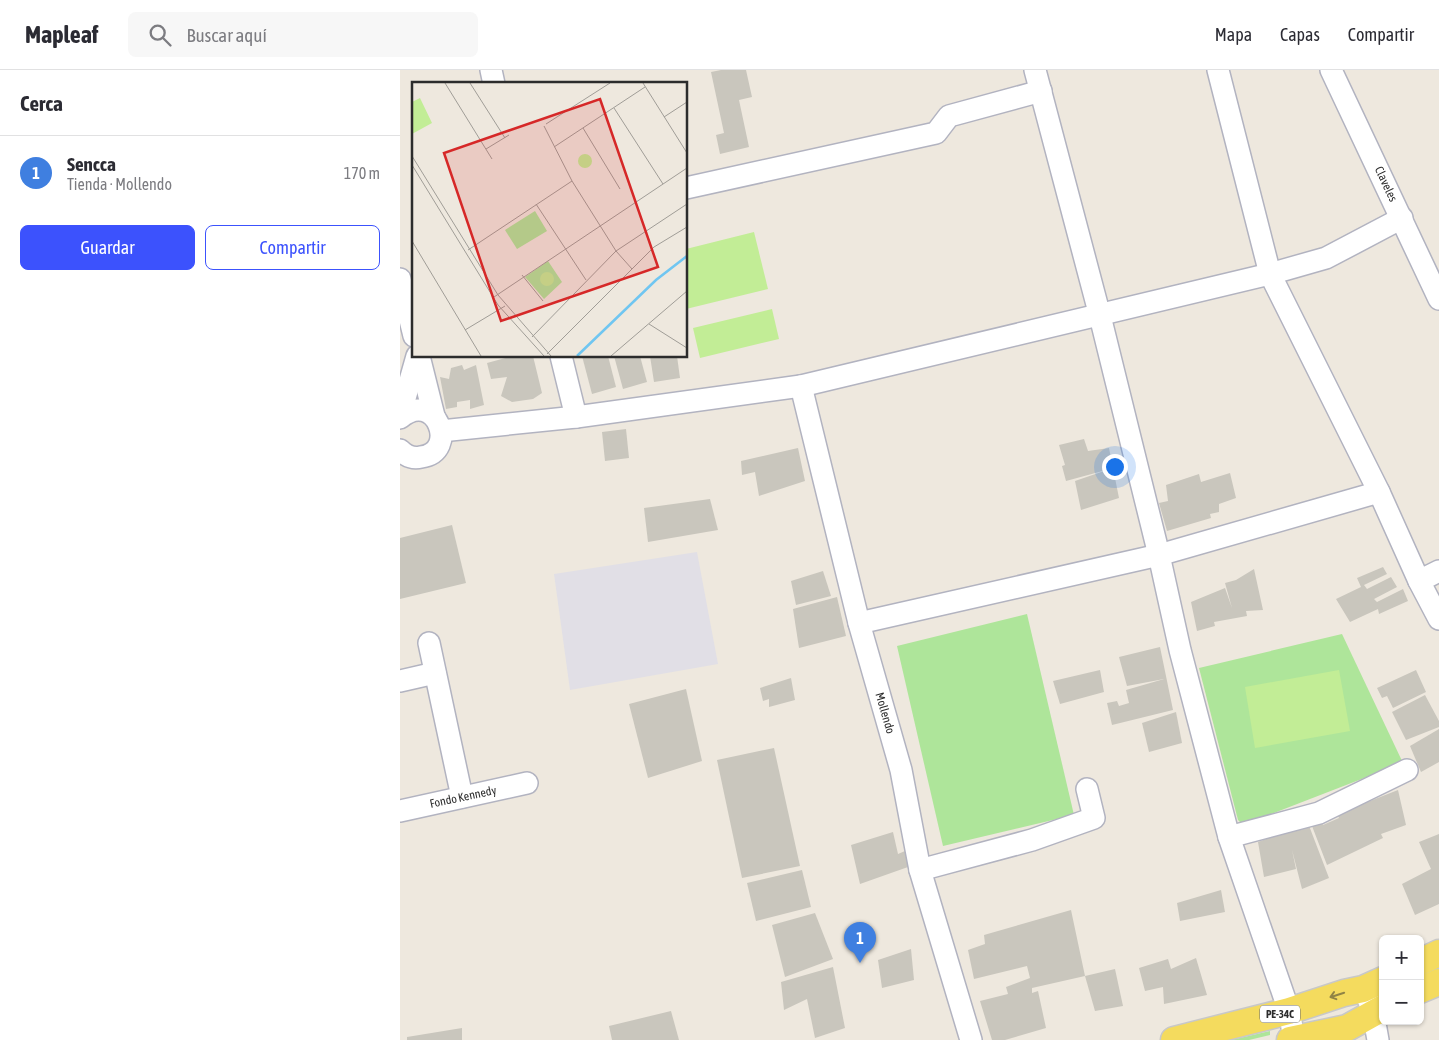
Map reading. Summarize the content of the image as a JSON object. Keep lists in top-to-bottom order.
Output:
{
  "streets": {
    "main road": ["PE-34C"],
    "street": ["Claveles", "Mollendo", "Fondo Kennedy"]
  },
  "page": {
    "header": "Mapleaf",
    "search": "Buscar aquí",
    "nav": ["Mapa", "Capas", "Compartir"],
    "heading": "Cerca",
    "list": [
      {
        "mark": "1",
        "name": "Sencca",
        "note": "Tienda · Mollendo",
        "value": "170 m"
      }
    ],
    "buttons": ["Guardar", "Compartir"],
    "pins": "1",
    "map_buttons": ["+", "−"]
  }
}
